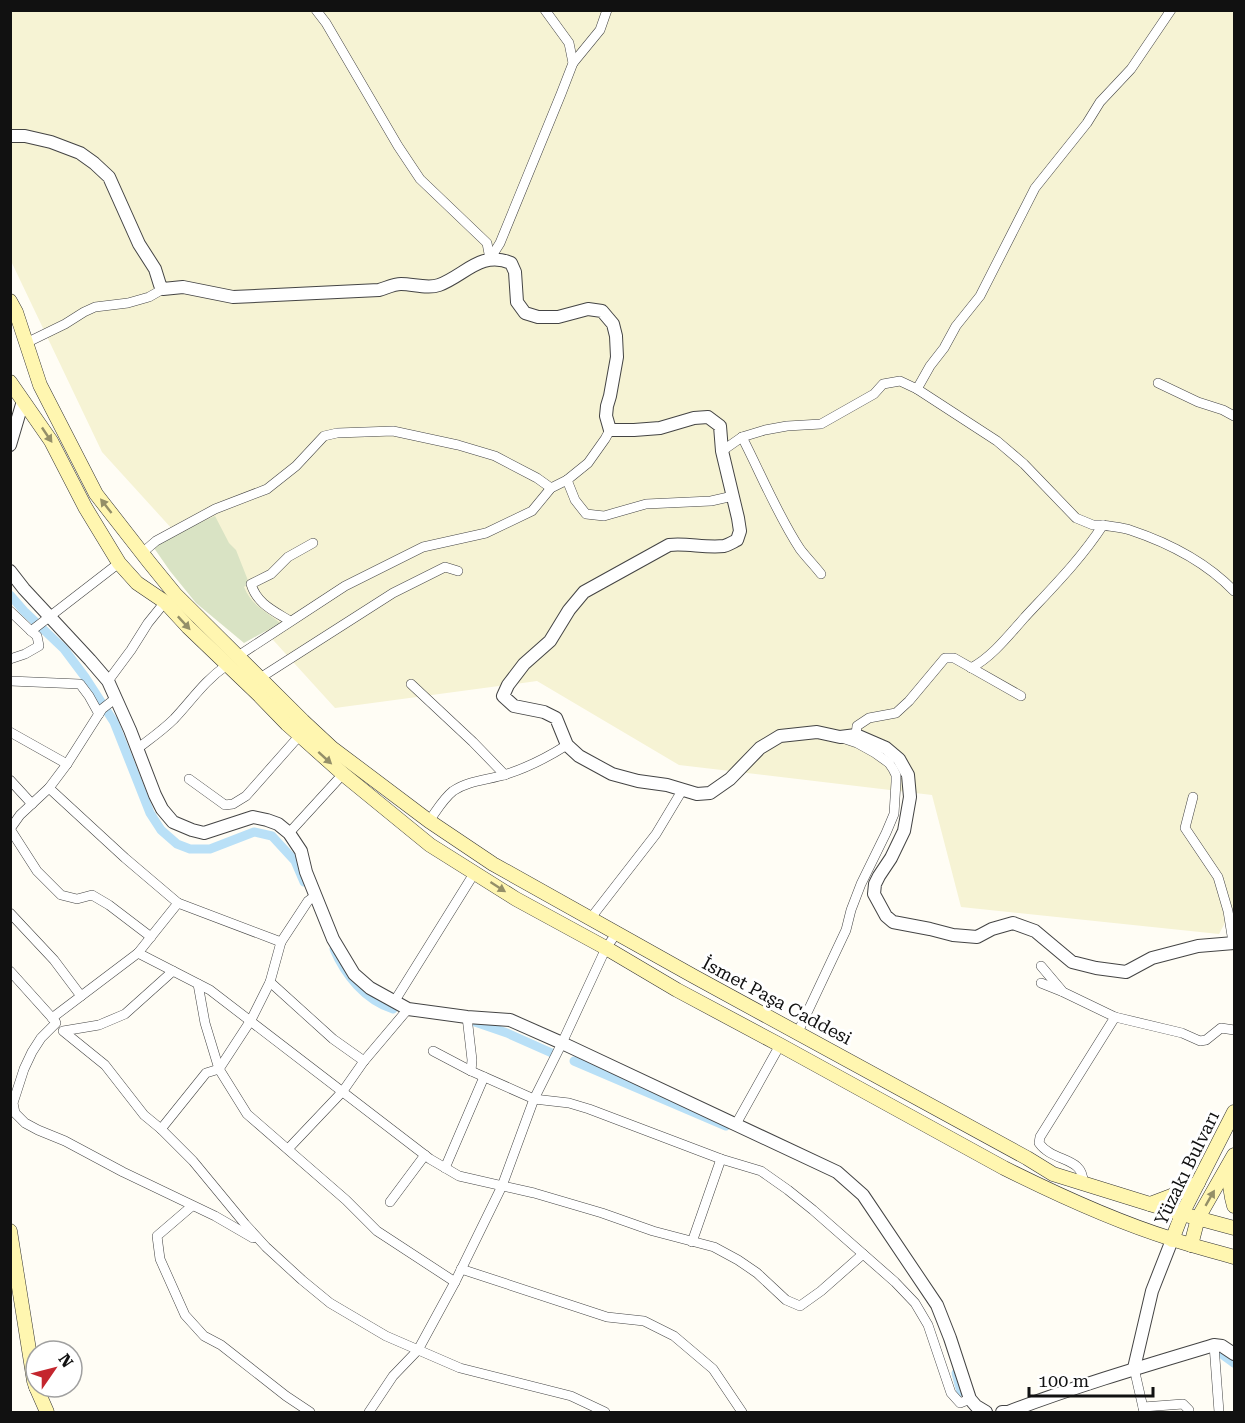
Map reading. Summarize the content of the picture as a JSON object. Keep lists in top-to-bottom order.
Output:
{
  "streets": {
    "main road": ["İsmet Paşa Caddesi", "Yüzakı Bulvarı"]
  },
  "crossings": [
    ["İsmet Paşa Caddesi", "Yüzakı Bulvarı"]
  ],
  "scale_bar": "100 m",
  "north": "top right"
}
